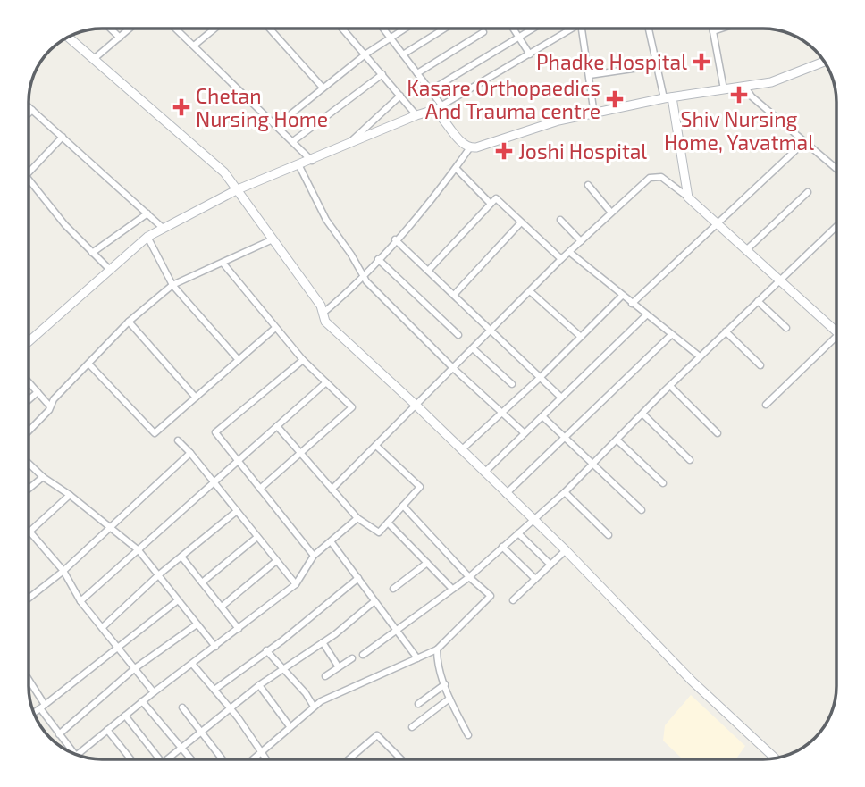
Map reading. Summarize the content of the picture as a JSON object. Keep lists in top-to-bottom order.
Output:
{
  "places": {
    "health": [
      "Phadke Hospital",
      "Shiv Nursing Home, Yavatmal",
      "Kasare Orthopaedics And Trauma centre",
      "Chetan Nursing Home",
      "Joshi Hospital"
    ]
  }
}
